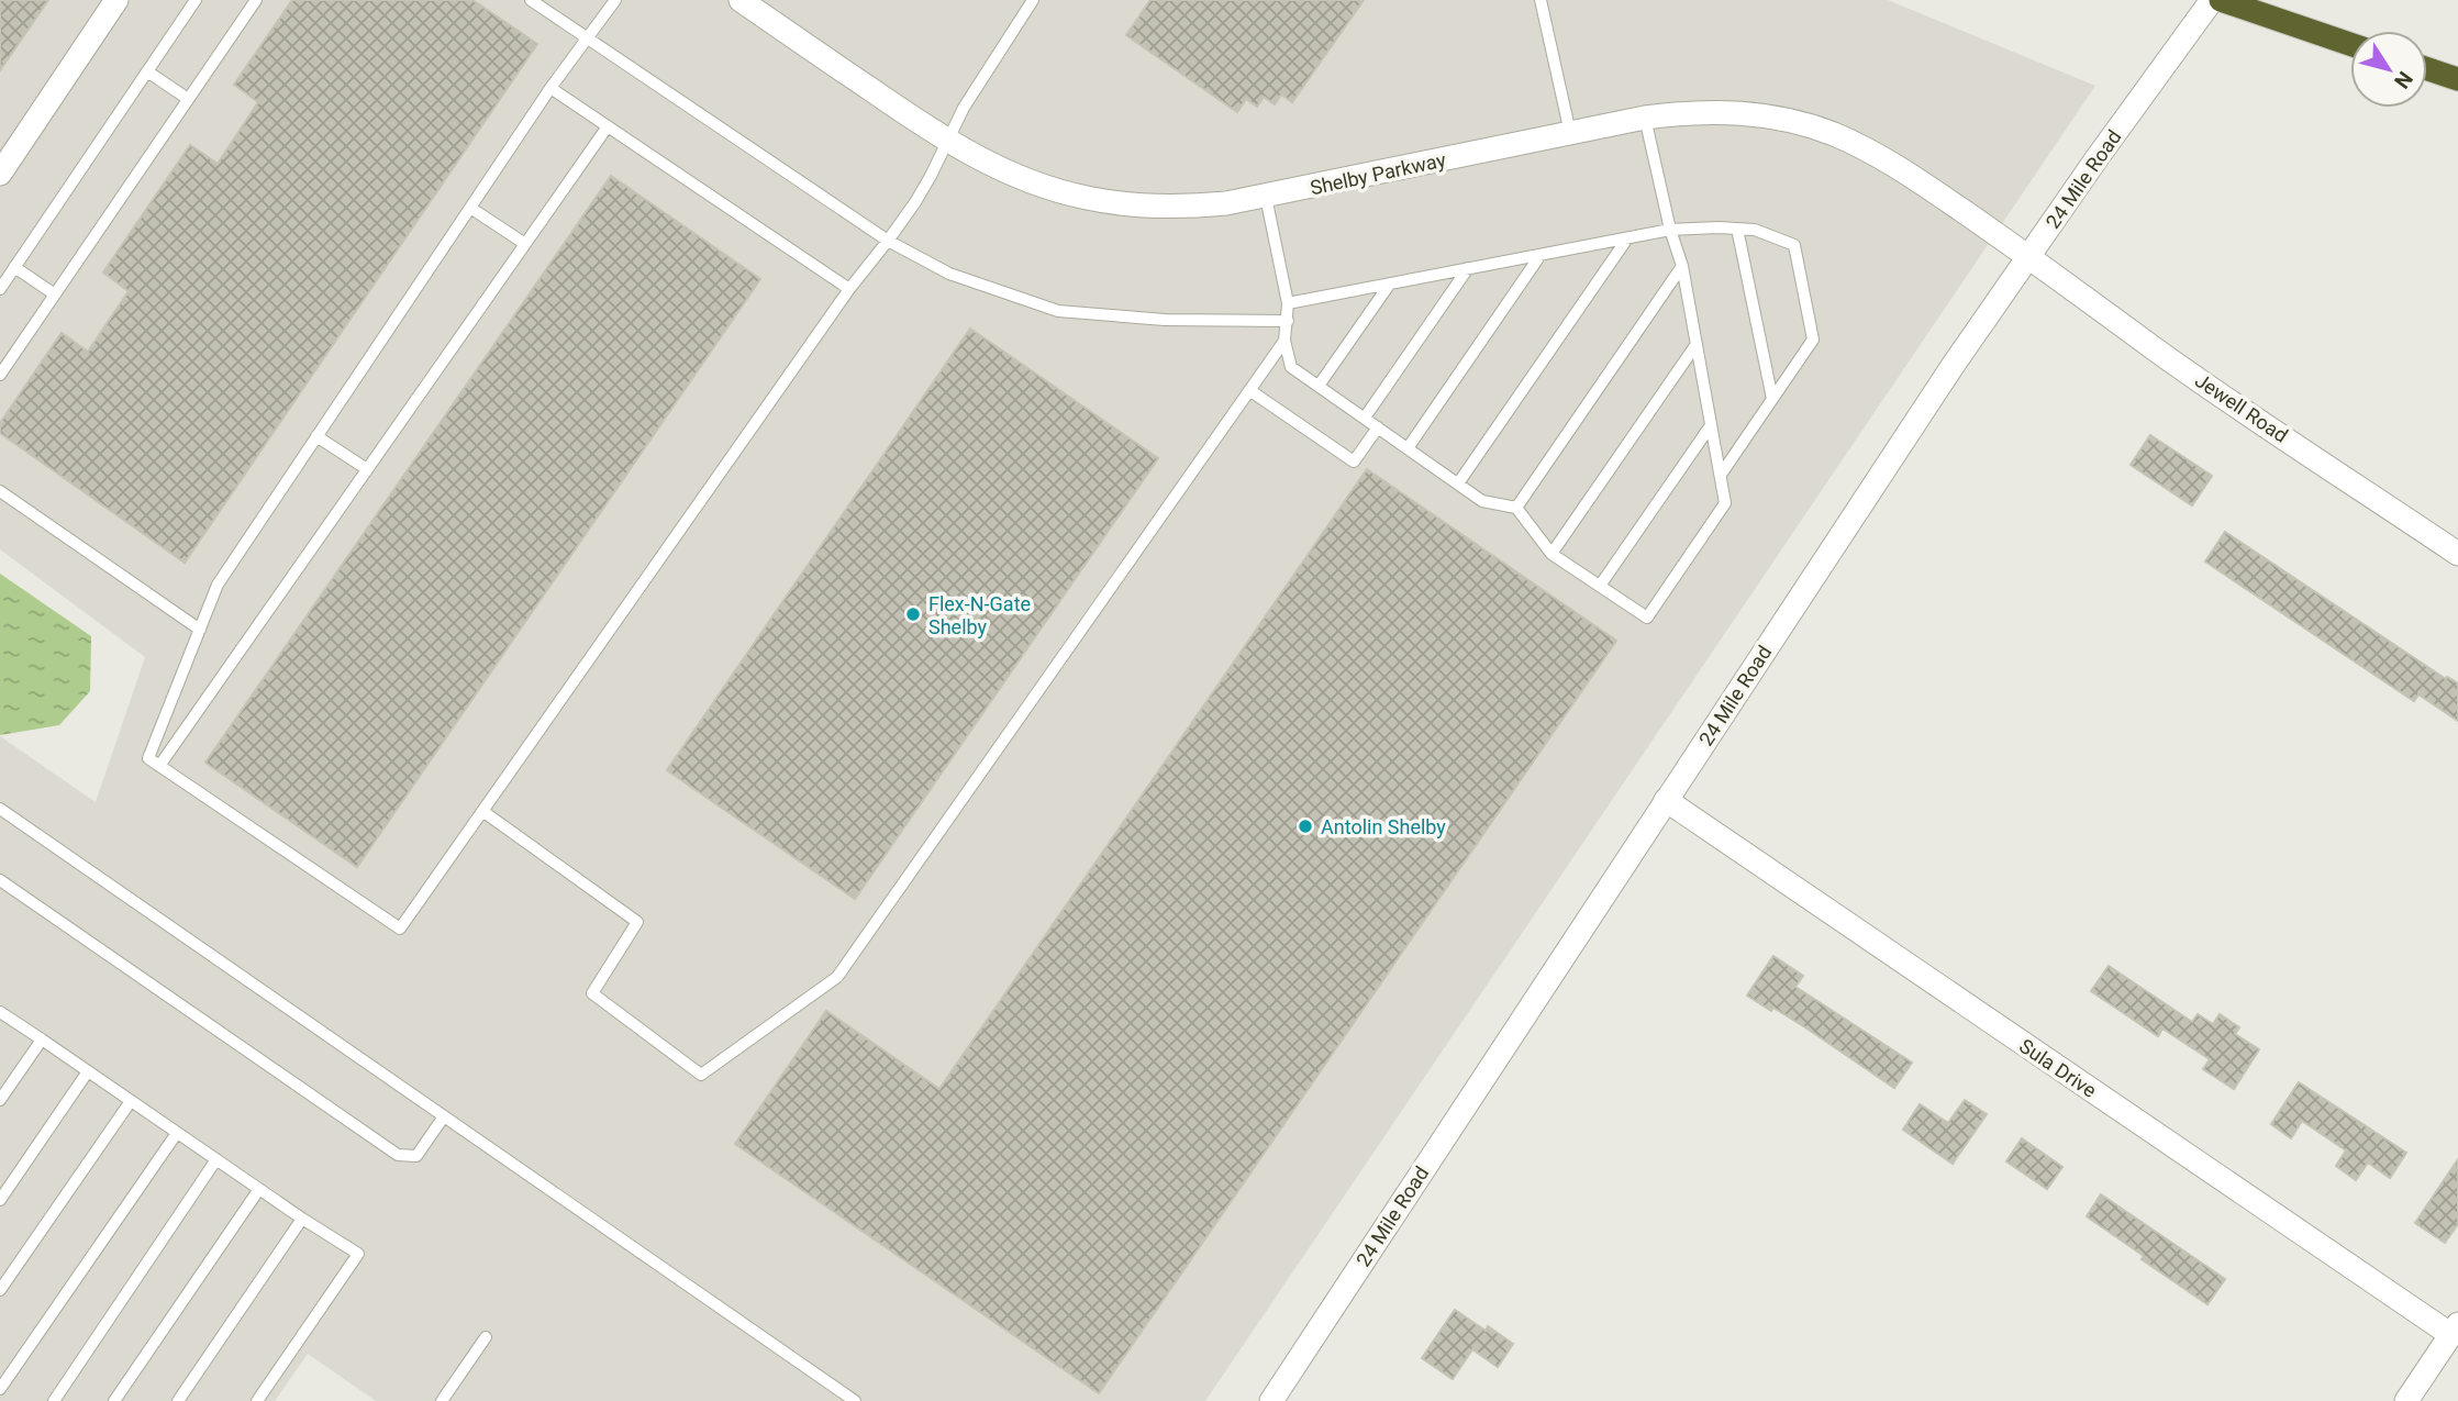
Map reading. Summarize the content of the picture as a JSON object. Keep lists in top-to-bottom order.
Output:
{
  "streets": {
    "street": [
      "Shelby Parkway",
      "24 Mile Road",
      "Jewell Road",
      "Sula Drive"
    ]
  },
  "crossings": [
    ["Shelby Parkway", "24 Mile Road"],
    ["Shelby Parkway", "Jewell Road"],
    ["24 Mile Road", "Jewell Road"],
    ["24 Mile Road", "Sula Drive"]
  ],
  "places": ["Flex-N-Gate Shelby", "Antolin Shelby"],
  "north": "bottom right"
}
